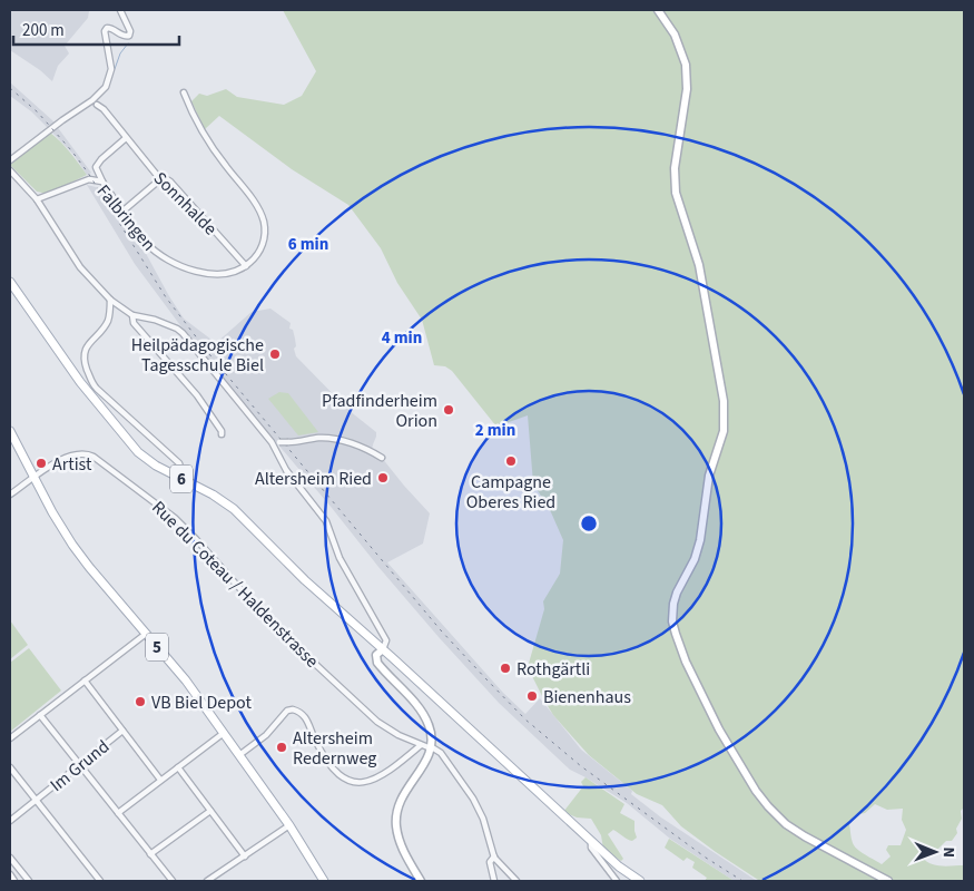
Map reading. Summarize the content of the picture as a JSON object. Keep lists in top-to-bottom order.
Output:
{
  "streets": {
    "main road": ["6", "5"],
    "street": [
      "Sonnhalde",
      "Falbringen",
      "Rue du Coteau / Haldenstrasse",
      "Im Grund"
    ]
  },
  "crossings": [
    ["Sonnhalde", "Falbringen"],
    ["Rue du Coteau / Haldenstrasse", "5"]
  ],
  "places": [
    "Heilpädagogische Tagesschule Biel",
    "Pfadfinderheim Orion",
    "Campagne Oberes Ried",
    "Artist",
    "Altersheim Ried",
    "Rothgärtli",
    "Bienenhaus",
    "VB Biel Depot",
    "Altersheim Redernweg"
  ],
  "scale_bar": "200 m",
  "north": "right",
  "rings": ["6 min", "4 min", "2 min"]
}
